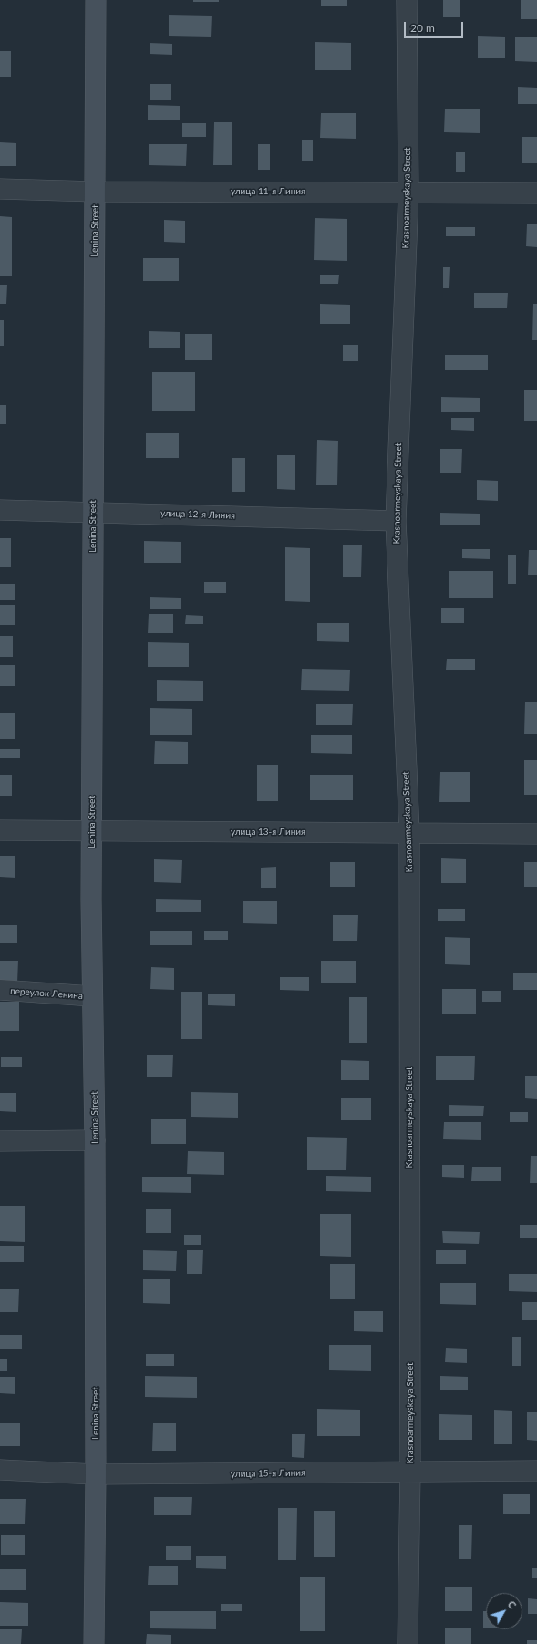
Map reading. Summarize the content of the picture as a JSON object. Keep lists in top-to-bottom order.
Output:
{
  "streets": {
    "main road": ["Lenina Street"],
    "street": [
      "улица 11-я Линия",
      "Krasnoarmeyskaya Street",
      "улица 12-я Линия",
      "улица 13-я Линия",
      "переулок Ленина",
      "улица 15-я Линия"
    ]
  },
  "crossings": [
    ["улица 11-я Линия", "Krasnoarmeyskaya Street"],
    ["улица 11-я Линия", "Lenina Street"],
    ["Krasnoarmeyskaya Street", "улица 12-я Линия"],
    ["Krasnoarmeyskaya Street", "улица 13-я Линия"],
    ["Krasnoarmeyskaya Street", "улица 15-я Линия"],
    ["Lenina Street", "улица 12-я Линия"],
    ["Lenina Street", "улица 13-я Линия"],
    ["Lenina Street", "переулок Ленина"],
    ["Lenina Street", "улица 15-я Линия"]
  ],
  "scale_bar": "20 m",
  "north": "top right"
}
